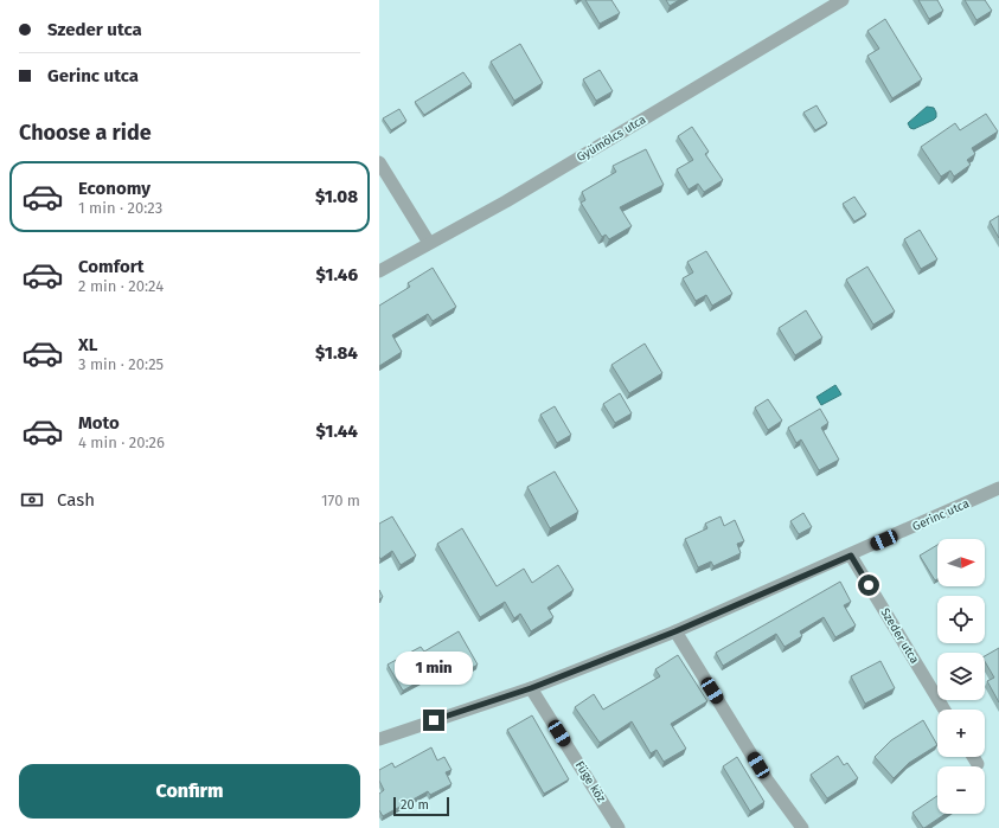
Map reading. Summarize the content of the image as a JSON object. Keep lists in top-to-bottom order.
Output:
{
  "streets": {
    "street": [
      "Gyümölcs utca",
      "Gerinc utca",
      "Szeder utca",
      "Füge köz"
    ]
  },
  "crossings": [
    ["Gerinc utca", "Szeder utca"],
    ["Gerinc utca", "Füge köz"]
  ],
  "scale_bar": "20 m",
  "north": "right",
  "page": {
    "banner": ["Szeder utca", "Gerinc utca"],
    "heading": "Choose a ride",
    "list": [
      {
        "name": "Economy",
        "note": "1 min · 20:23",
        "value": "$1.08"
      },
      {
        "name": "Comfort",
        "note": "2 min · 20:24",
        "value": "$1.46"
      },
      {
        "name": "XL",
        "note": "3 min · 20:25",
        "value": "$1.84"
      },
      {
        "name": "Moto",
        "note": "4 min · 20:26",
        "value": "$1.44"
      }
    ],
    "pay": ["Cash", "170 m"],
    "map_buttons": ["+", "−"],
    "bubble": "1 min",
    "buttons": "Confirm",
    "scale": "20 m"
  }
}
